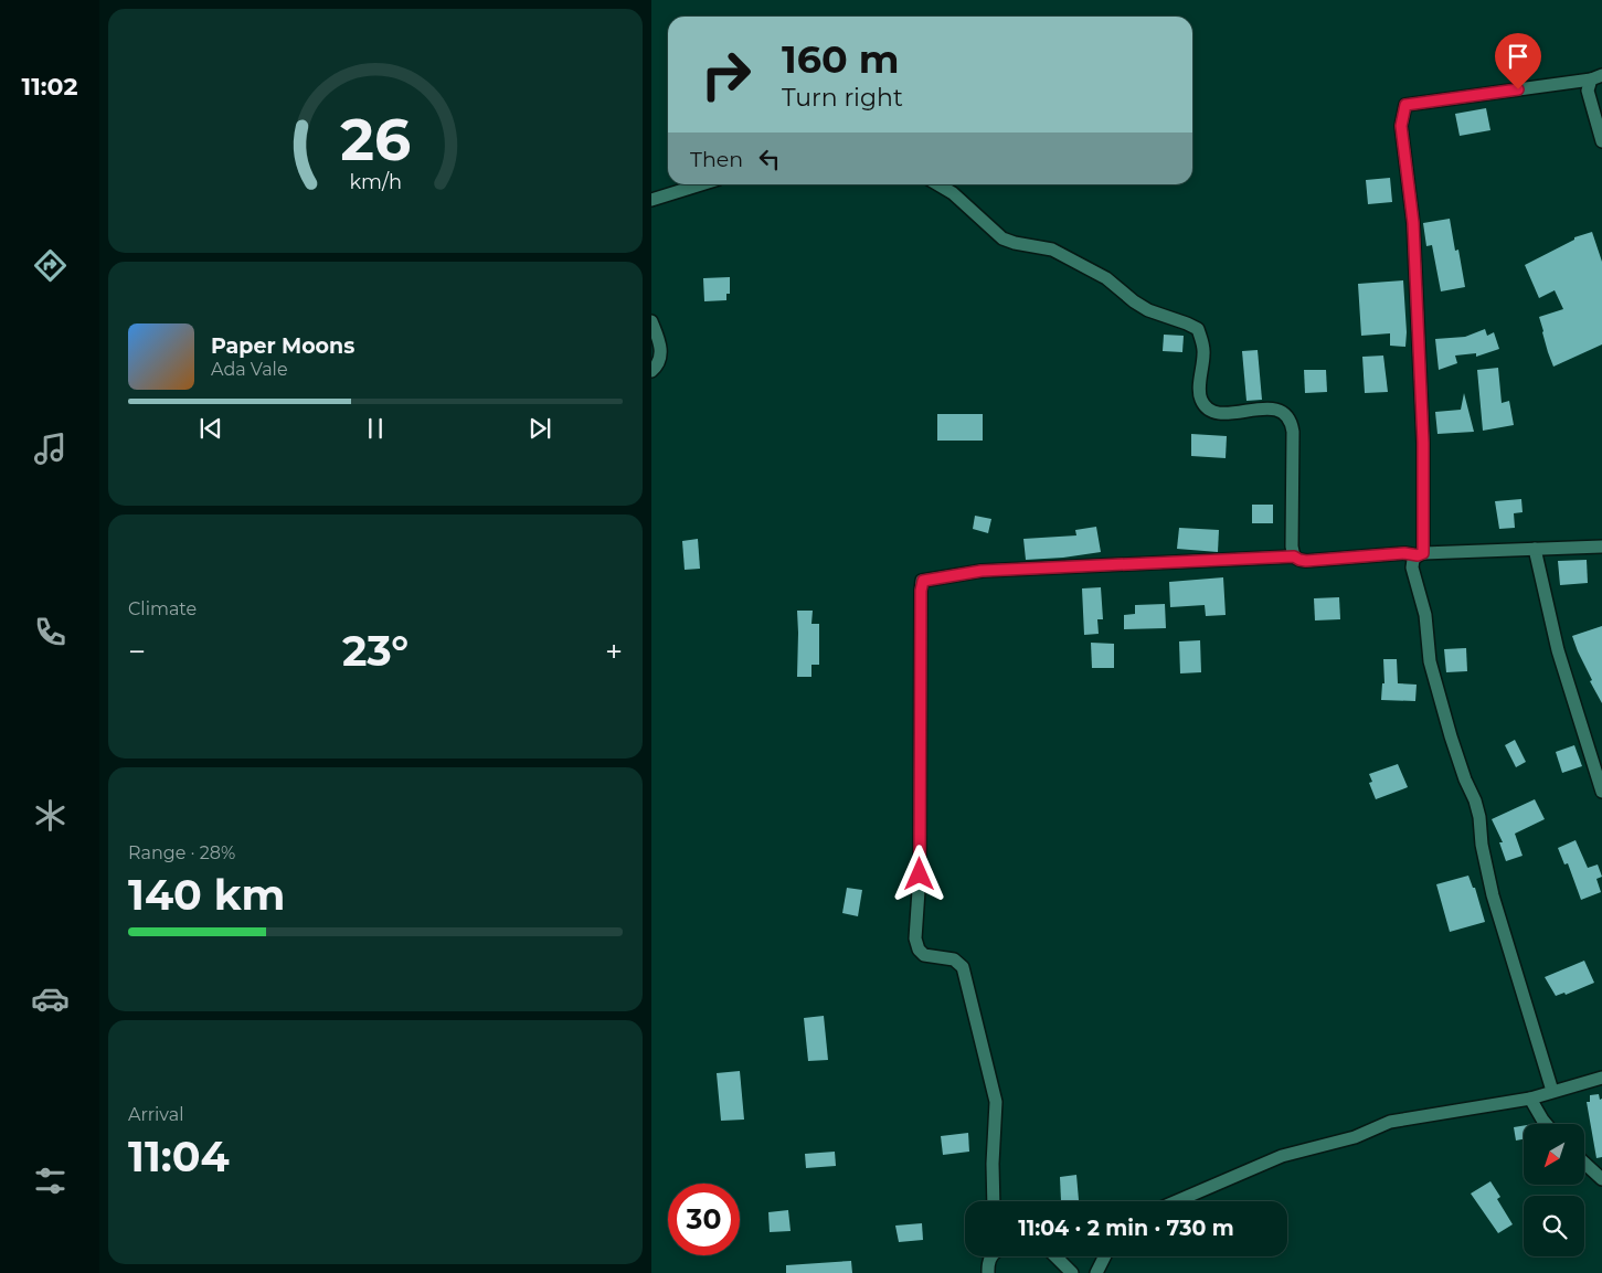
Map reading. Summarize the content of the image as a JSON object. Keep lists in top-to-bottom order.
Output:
{
  "north": "bottom left",
  "page": {
    "tabs": "11:02",
    "turn": ["160 m", "Turn right"],
    "then": "Then",
    "song": ["Paper Moons", "Ada Vale"],
    "tile": [
      "Climate",
      ["Range · 28%", "140 km"],
      ["Arrival", "11:04"]
    ],
    "heat": ["−", "23°", "+"],
    "limit": "30",
    "trip": "11:04 · 2 min · 730 m",
    "gauge": ["26", "km/h"]
  }
}
